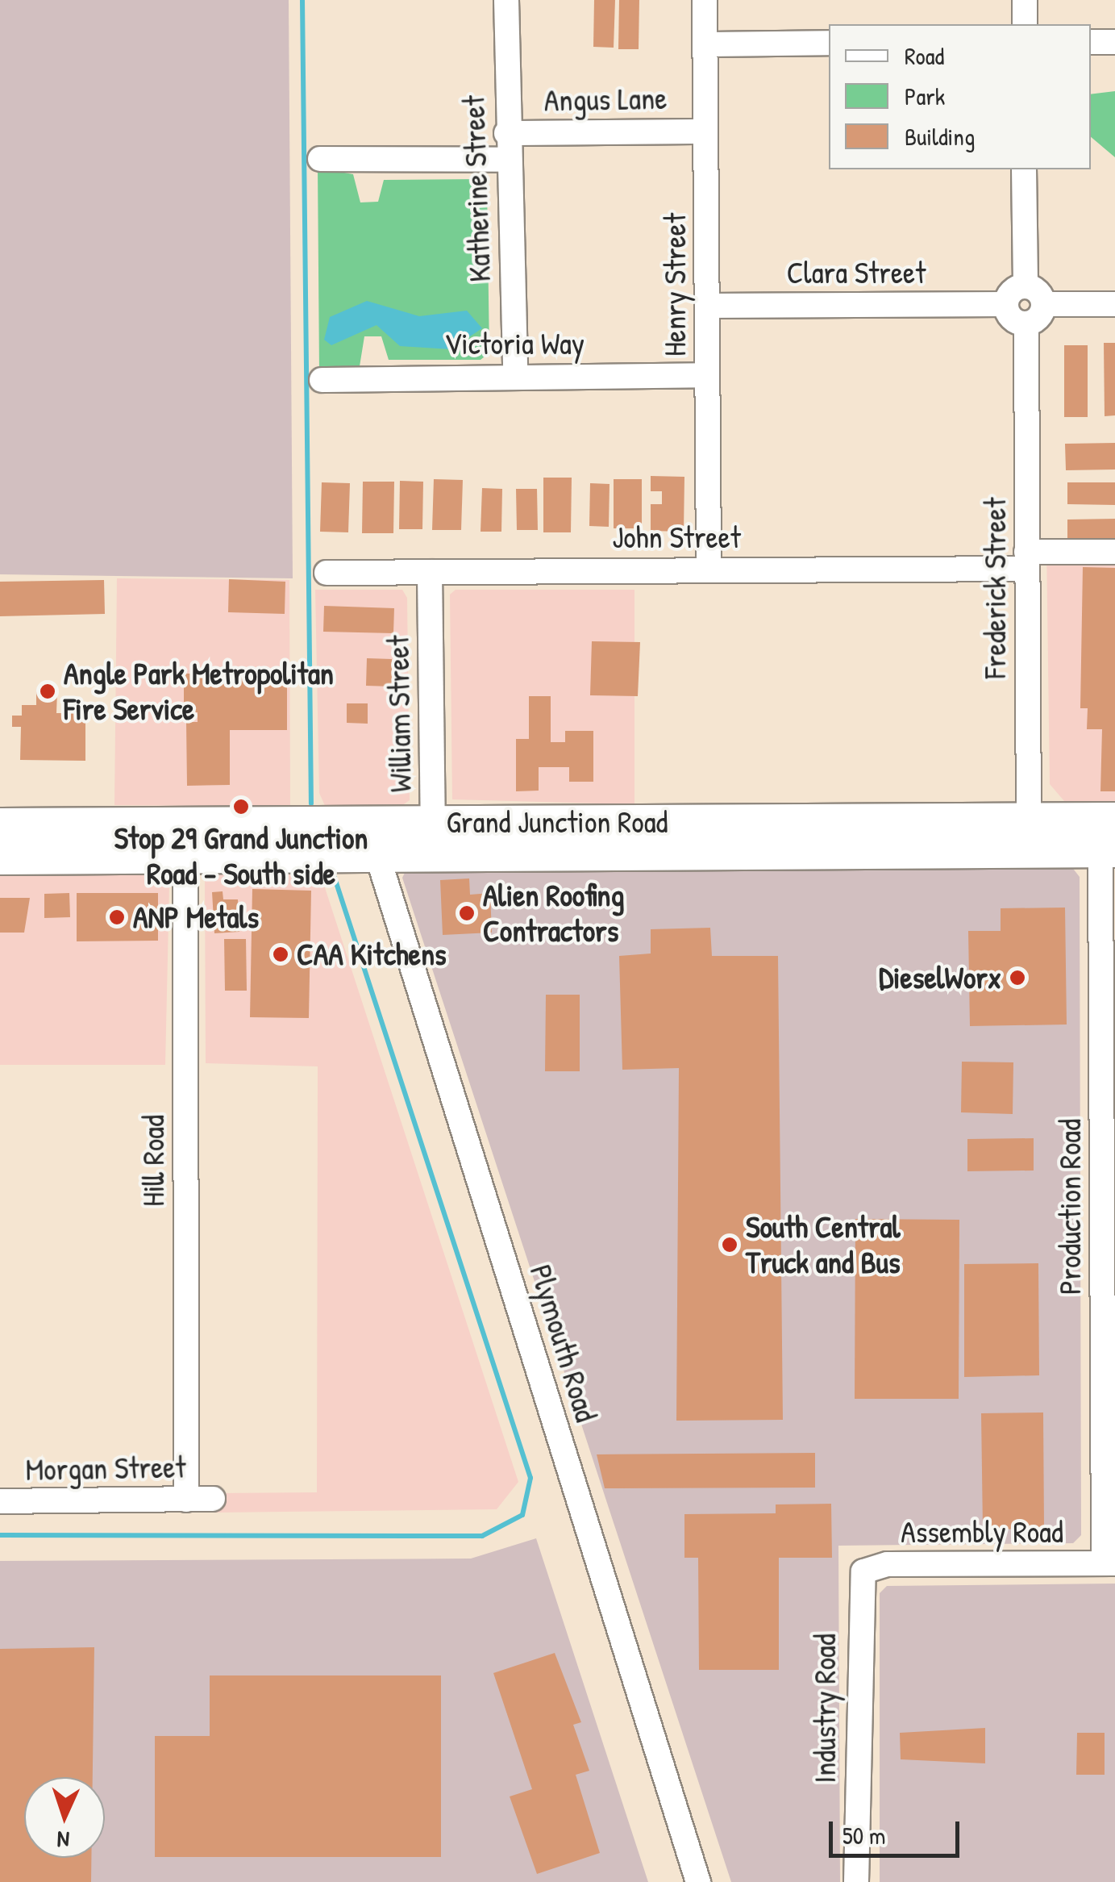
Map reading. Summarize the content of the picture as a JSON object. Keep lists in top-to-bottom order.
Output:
{
  "streets": {
    "highway": ["Grand Junction Road"],
    "street": [
      "Angus Lane",
      "Katherine Street",
      "Clara Street",
      "Henry Street",
      "Victoria Way",
      "John Street",
      "Frederick Street",
      "William Street",
      "Hill Road",
      "Production Road",
      "Plymouth Road",
      "Morgan Street",
      "Assembly Road",
      "Industry Road"
    ]
  },
  "crossings": [
    ["Angus Lane", "Katherine Street"],
    ["Angus Lane", "Henry Street"],
    ["Katherine Street", "Victoria Way"],
    ["Clara Street", "Henry Street"],
    ["Henry Street", "Victoria Way"],
    ["Henry Street", "John Street"],
    ["John Street", "Frederick Street"],
    ["John Street", "William Street"],
    ["Frederick Street", "Grand Junction Road"],
    ["William Street", "Grand Junction Road"],
    ["Grand Junction Road", "Hill Road"],
    ["Grand Junction Road", "Production Road"],
    ["Grand Junction Road", "Plymouth Road"],
    ["Hill Road", "Morgan Street"],
    ["Production Road", "Assembly Road"],
    ["Assembly Road", "Industry Road"]
  ],
  "places": [
    "Angle Park Metropolitan Fire Service",
    "Stop 29 Grand Junction Road - South side",
    "Alien Roofing Contractors",
    "ANP Metals",
    "CAA Kitchens",
    "DieselWorx",
    "South Central Truck and Bus"
  ],
  "legend": ["Road", "Park", "Building"],
  "scale_bar": "50 m",
  "north": "bottom"
}
